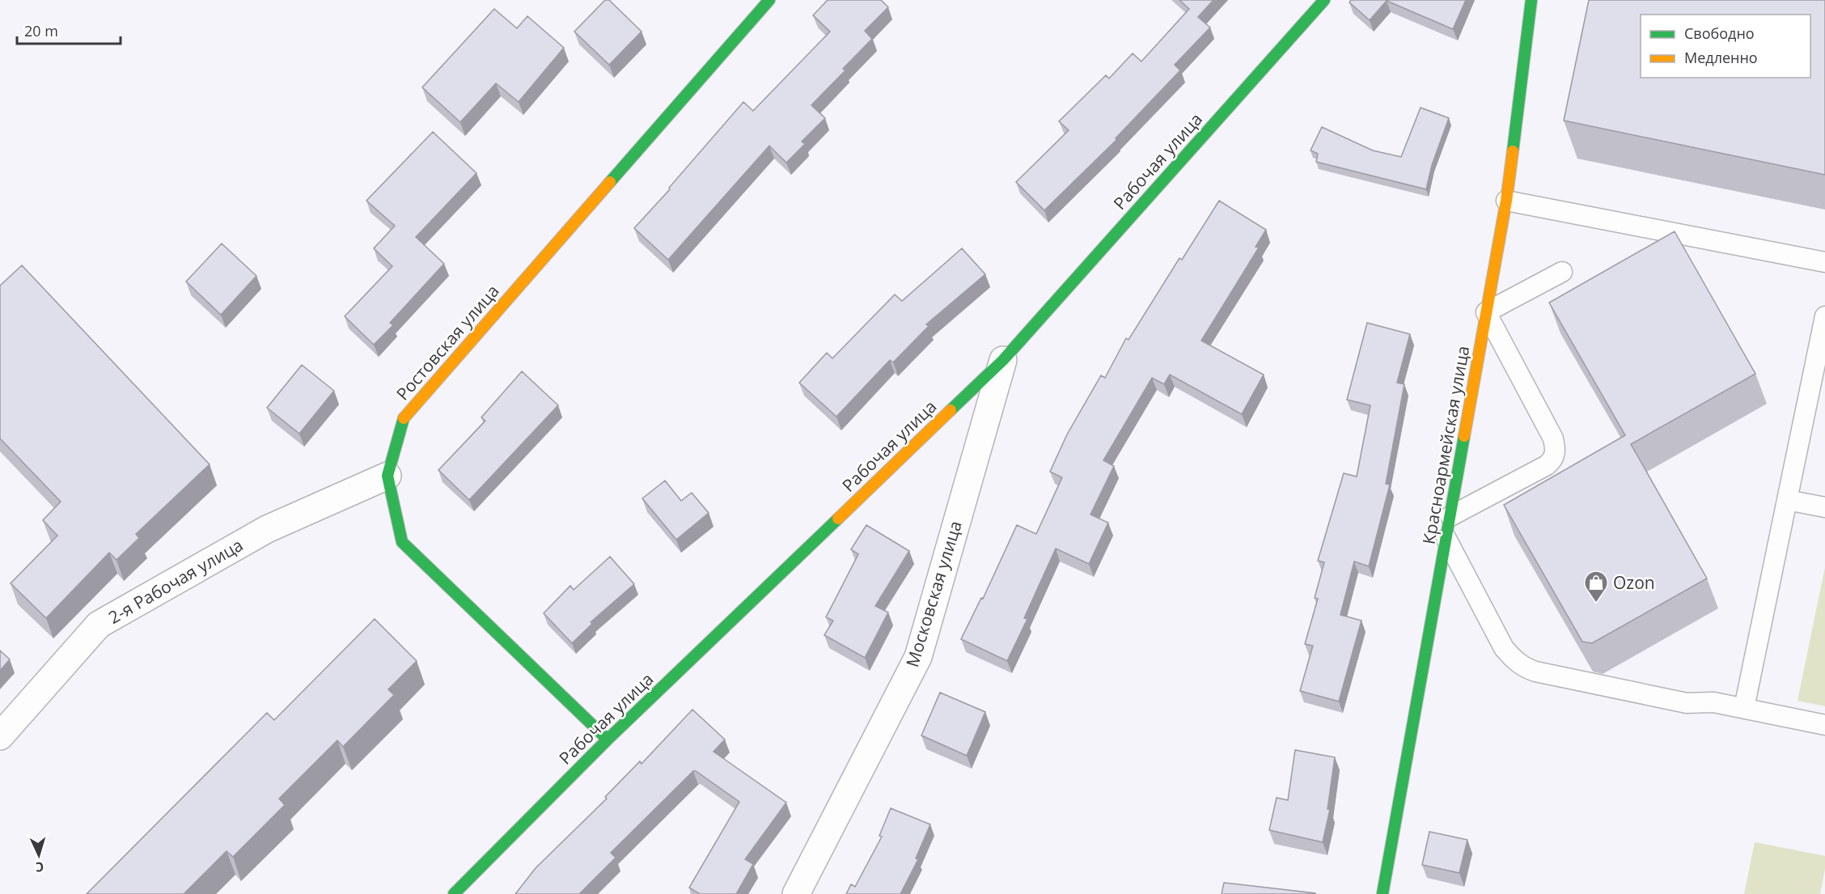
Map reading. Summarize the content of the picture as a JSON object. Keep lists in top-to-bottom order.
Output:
{
  "streets": {
    "street": [
      "Рабочая улица",
      "Ростовская улица",
      "Красноармейская улица",
      "2-я Рабочая улица",
      "Московская улица"
    ]
  },
  "crossings": [
    ["Рабочая улица", "Ростовская улица"],
    ["Рабочая улица", "Московская улица"],
    ["Ростовская улица", "2-я Рабочая улица"]
  ],
  "places": {
    "shop": ["Ozon"]
  },
  "legend": ["Свободно", "Медленно"],
  "scale_bar": "20 m",
  "north": "bottom"
}
